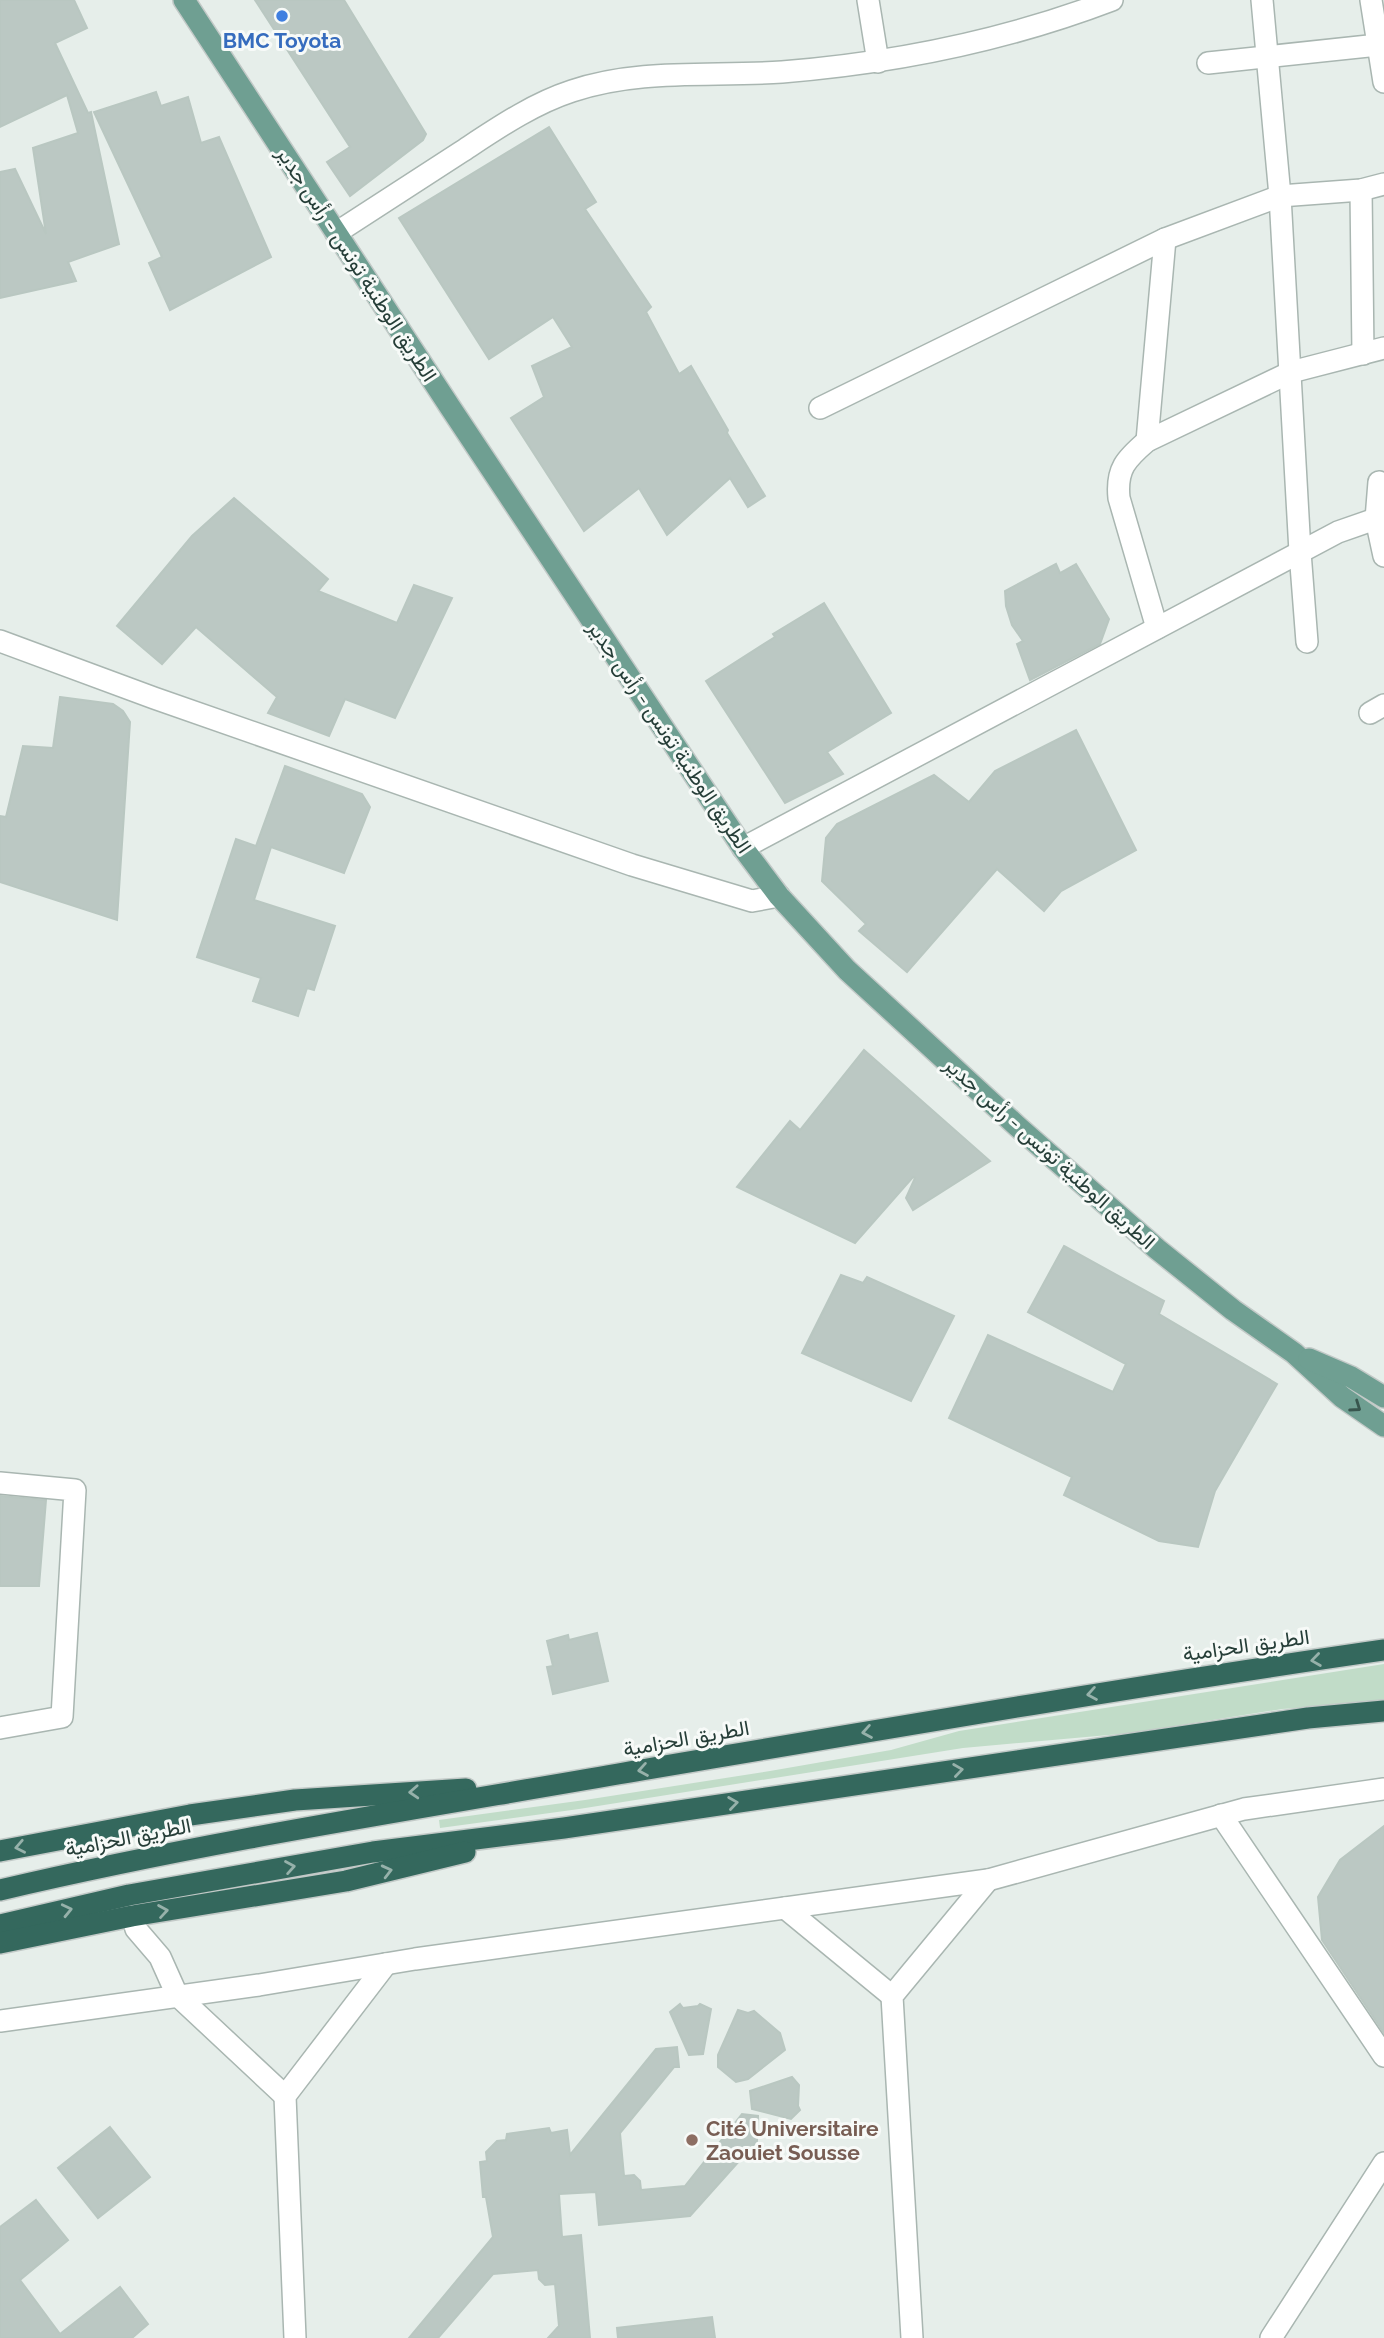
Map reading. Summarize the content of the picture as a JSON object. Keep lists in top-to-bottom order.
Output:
{
  "streets": {
    "highway": ["الطريق الحزامية"],
    "main road": ["الطريق الوطنية تونس - رأس جدير"]
  },
  "places": ["BMC Toyota", "Cité Universitaire Zaouiet Sousse"]
}
